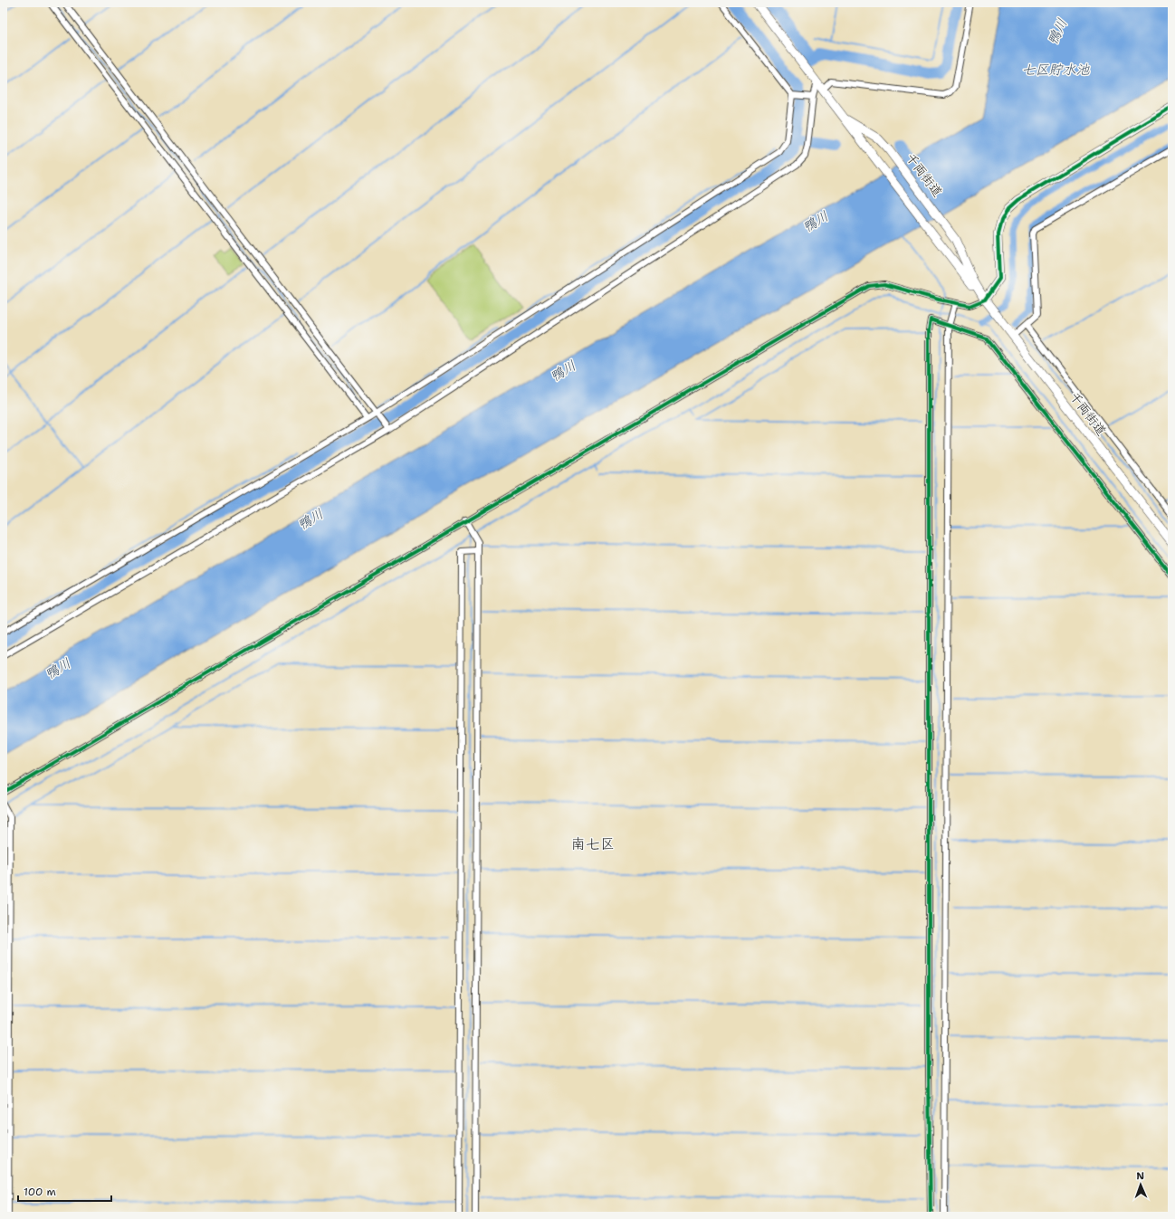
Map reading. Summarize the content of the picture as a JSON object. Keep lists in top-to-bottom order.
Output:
{
  "streets": {
    "street": ["千両街道"]
  },
  "districts": ["南七区"],
  "water": ["鴨川", "七区貯水池"],
  "scale_bar": "100 m",
  "north": "top"
}
